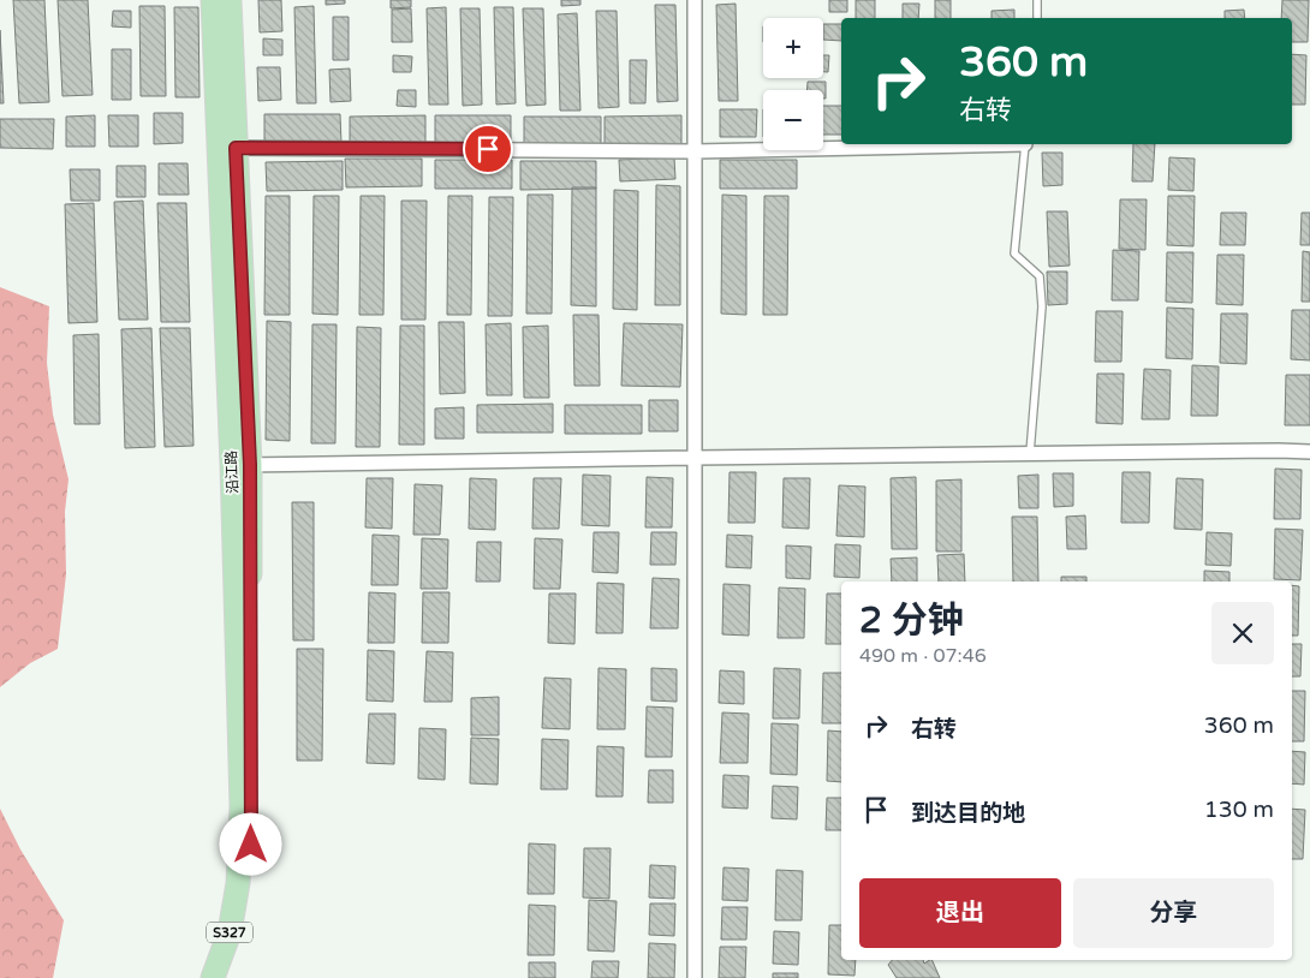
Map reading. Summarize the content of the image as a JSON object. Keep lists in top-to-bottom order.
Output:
{
  "streets": {
    "main road": ["沿江路", "S327"]
  },
  "page": {
    "map_buttons": ["+", "−"],
    "turn": ["360 m", "右转"],
    "heading": ["2 分钟", "490 m · 07:46"],
    "list": [
      {
        "name": "右转",
        "value": "360 m"
      },
      {
        "name": "到达目的地",
        "value": "130 m"
      }
    ],
    "buttons": ["退出", "分享"]
  }
}
